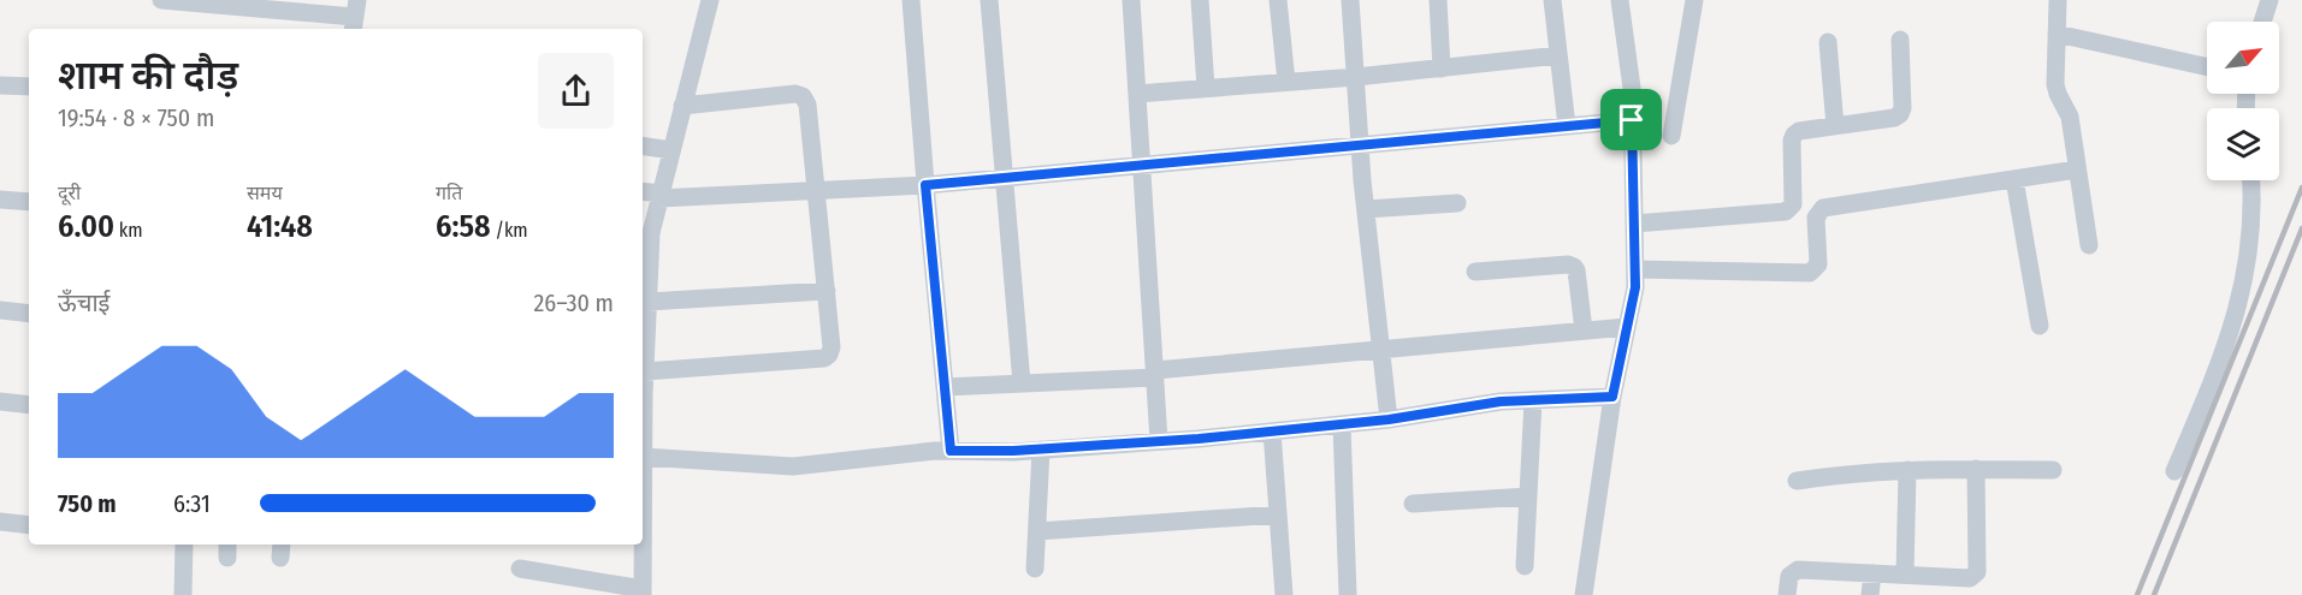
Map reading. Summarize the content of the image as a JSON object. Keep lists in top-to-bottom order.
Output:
{
  "north": "top right",
  "page": {
    "heading": ["शाम की दौड़", "19:54 · 8 × 750 m"],
    "stats": [
      ["दूरी", "6.00 km"],
      ["समय", "41:48"],
      ["गति", "6:58 /km"]
    ],
    "chart": ["ऊँचाई", "26–30 m"],
    "list": [
      {
        "name": "750 m",
        "note": "6:31"
      }
    ]
  }
}
